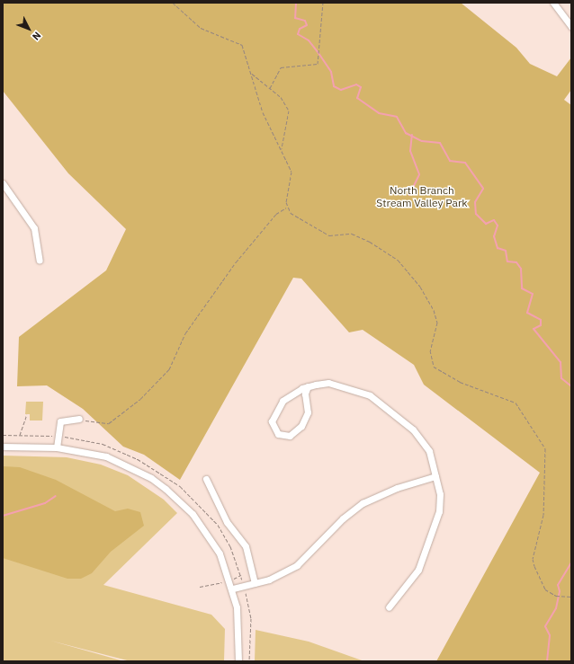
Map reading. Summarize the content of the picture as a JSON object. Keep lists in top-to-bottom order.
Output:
{
  "parks": ["North Branch Stream Valley Park"],
  "north": "bottom right"
}
